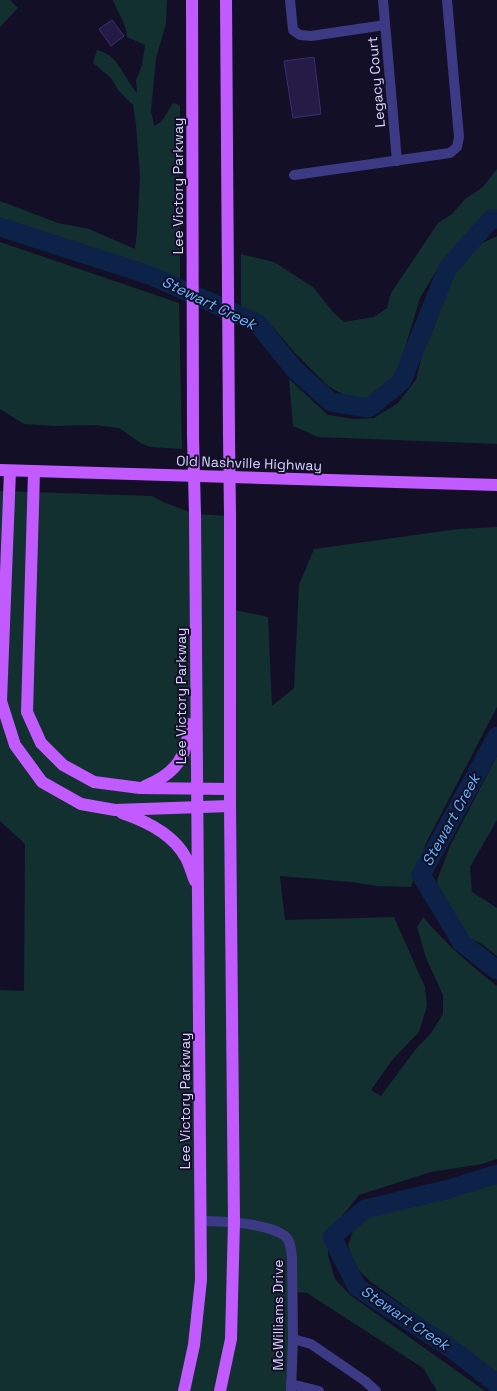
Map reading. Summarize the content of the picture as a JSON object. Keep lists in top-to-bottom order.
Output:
{
  "streets": {
    "main road": ["Lee Victory Parkway", "Old Nashville Highway"],
    "street": ["Legacy Court", "McWilliams Drive"]
  },
  "crossings": [
    ["Lee Victory Parkway", "McWilliams Drive"]
  ],
  "water": ["Stewart Creek"]
}
